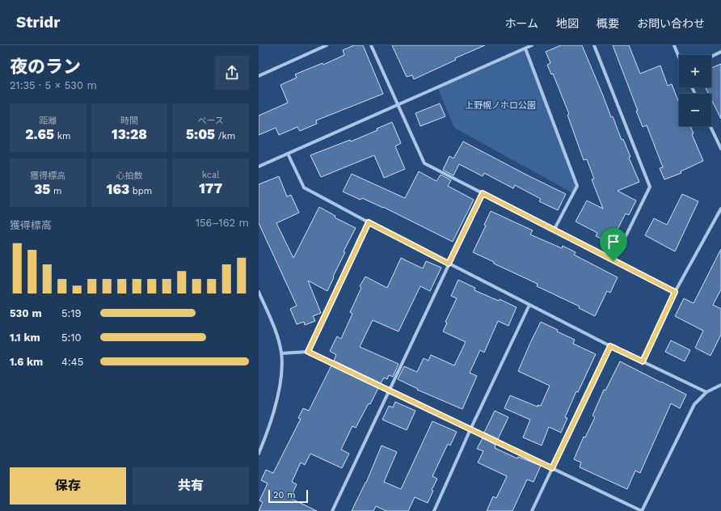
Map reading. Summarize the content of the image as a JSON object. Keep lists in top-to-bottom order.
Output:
{
  "parks": ["上野幌ノホロ公園"],
  "scale_bar": "20 m",
  "page": {
    "header": "Stridr",
    "nav": [
      "ホーム",
      "地図",
      "概要",
      "お問い合わせ"
    ],
    "heading": ["夜のラン", "21:35 · 5 × 530 m"],
    "map_buttons": ["+", "−"],
    "stats": [
      ["距離", "2.65 km"],
      ["時間", "13:28"],
      ["ペース", "5:05 /km"],
      ["獲得標高", "35 m"],
      ["心拍数", "163 bpm"],
      ["kcal", "177"]
    ],
    "chart": ["獲得標高", "156–162 m"],
    "list": [
      {
        "name": "530 m",
        "note": "5:19"
      },
      {
        "name": "1.1 km",
        "note": "5:10"
      },
      {
        "name": "1.6 km",
        "note": "4:45"
      }
    ],
    "buttons": ["保存", "共有"],
    "scale": "20 m"
  }
}
